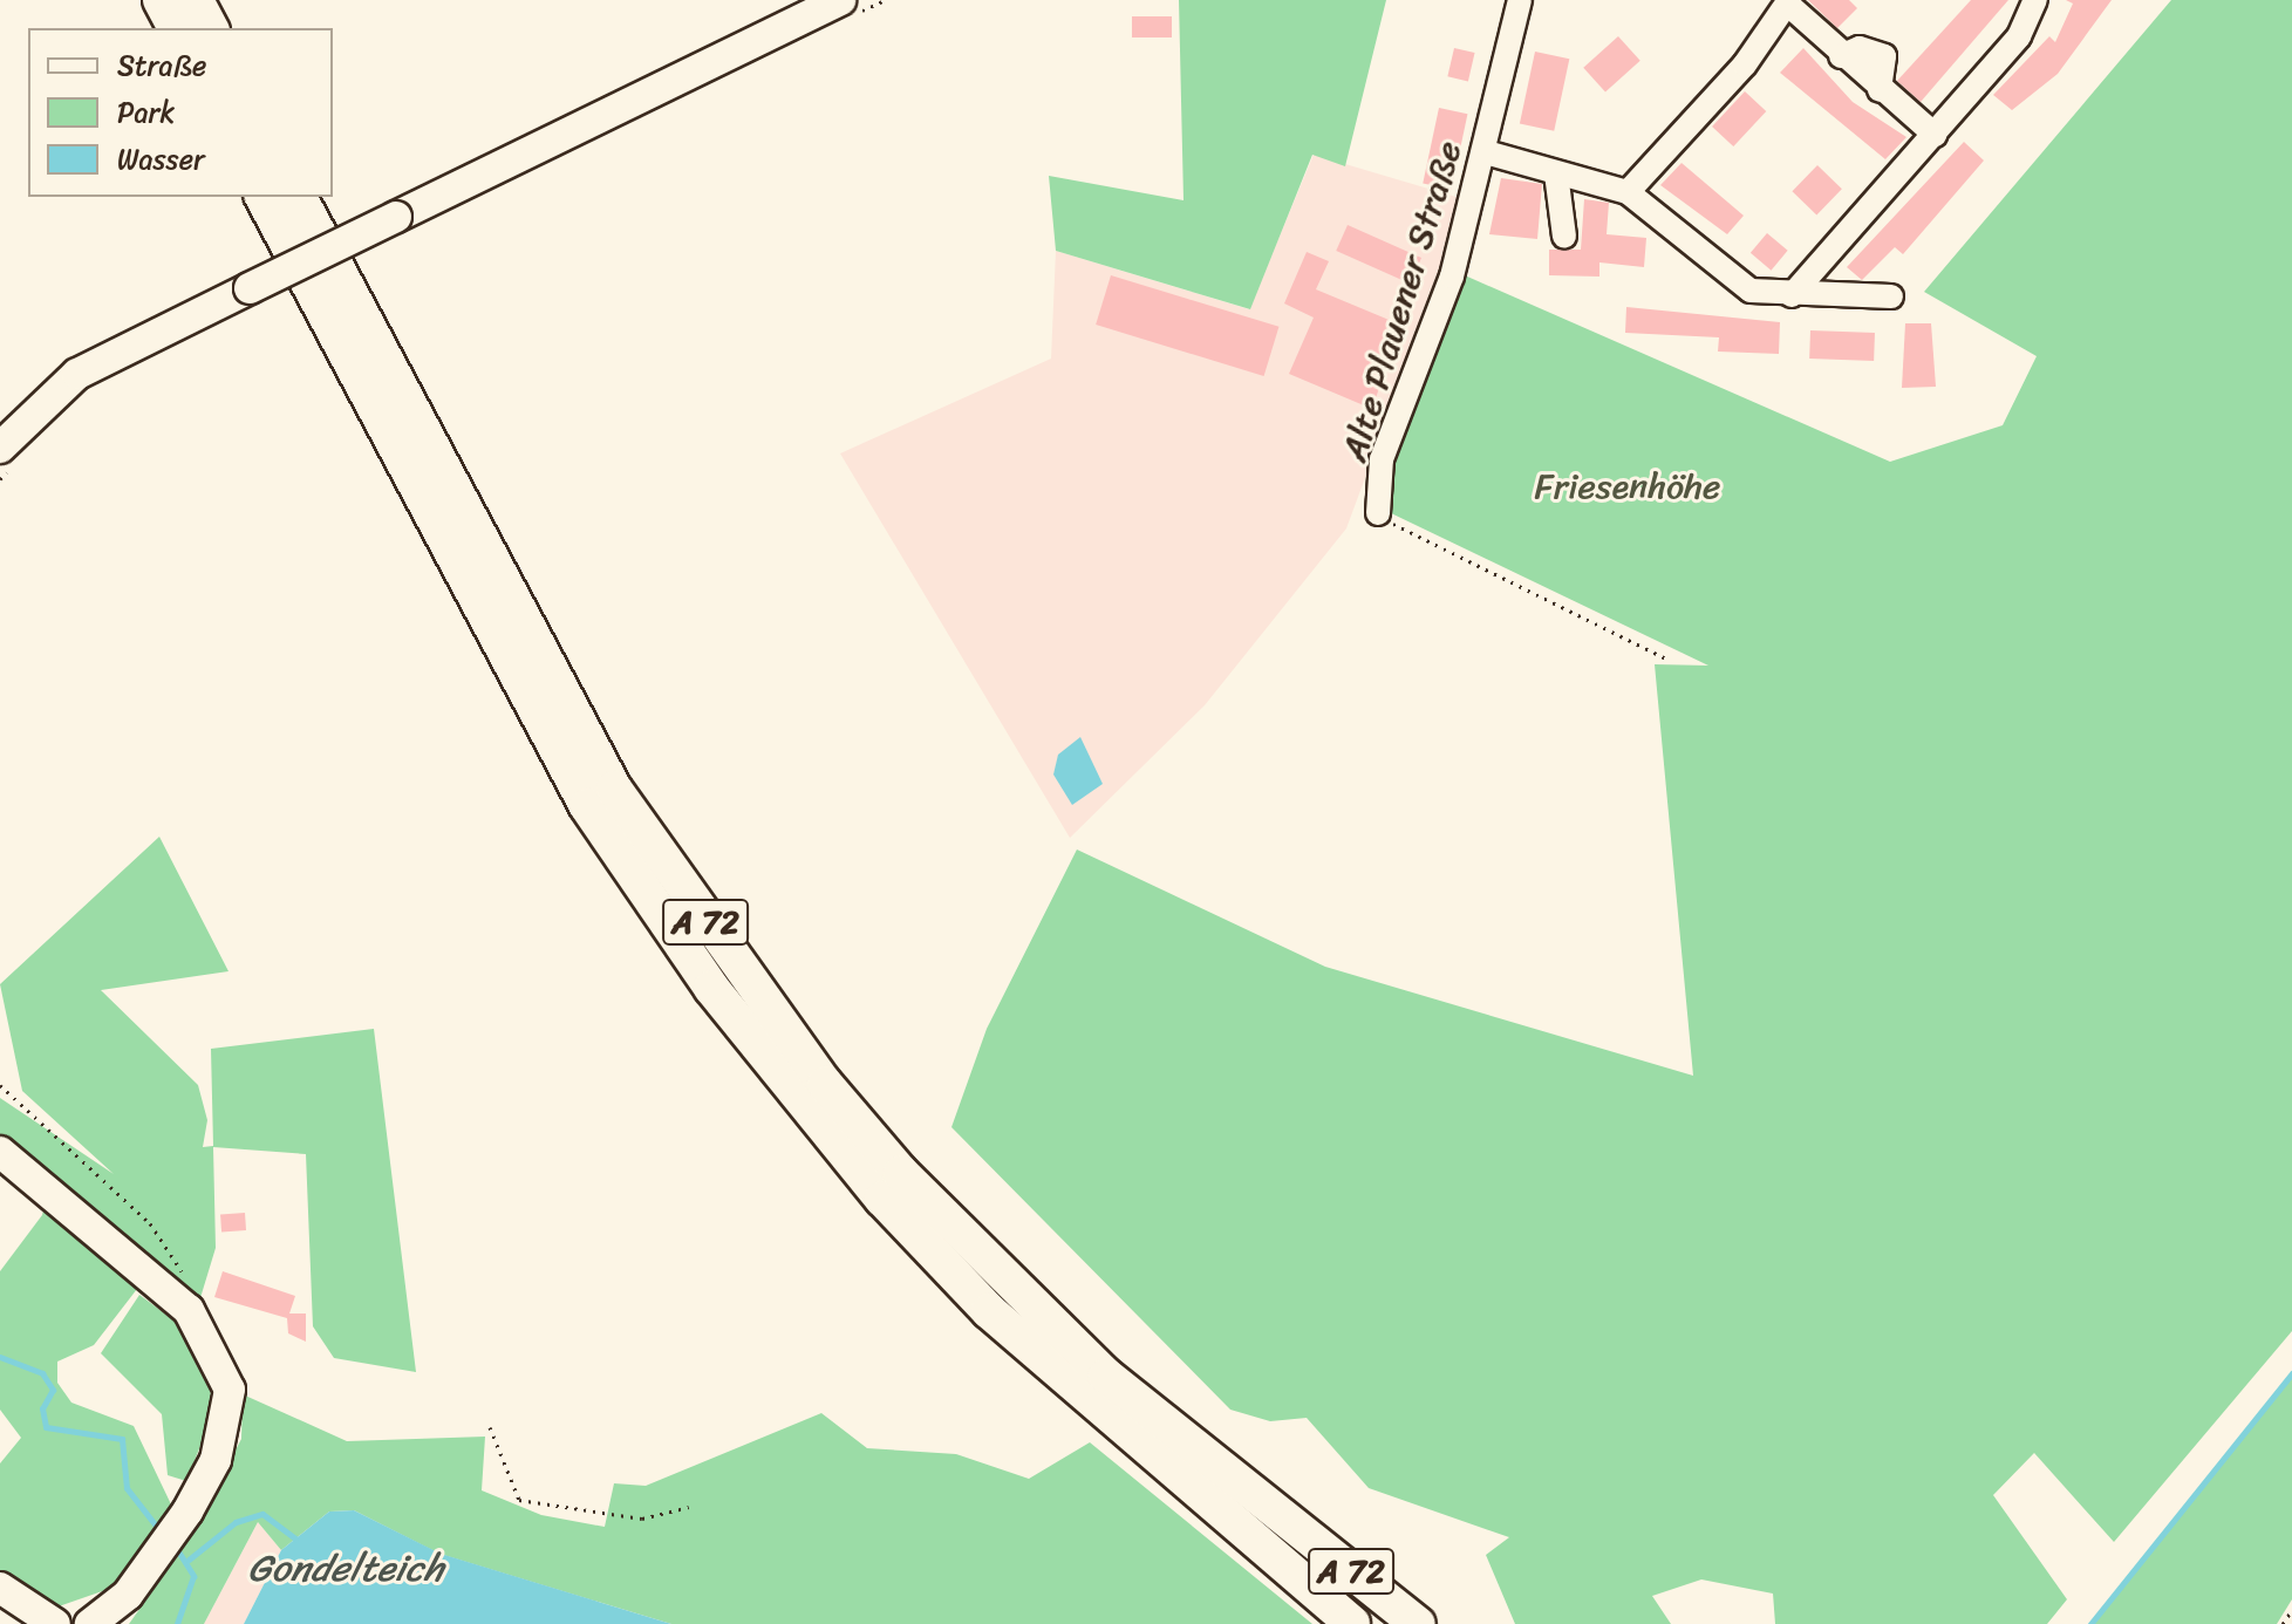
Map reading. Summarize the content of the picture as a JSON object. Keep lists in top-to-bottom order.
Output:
{
  "streets": {
    "highway": ["A 72"],
    "street": ["Alte Plauener Straße"]
  },
  "water": ["Gondelteich"],
  "parks": ["Friesenhöhe"],
  "legend": ["Straße", "Park", "Wasser"]
}
